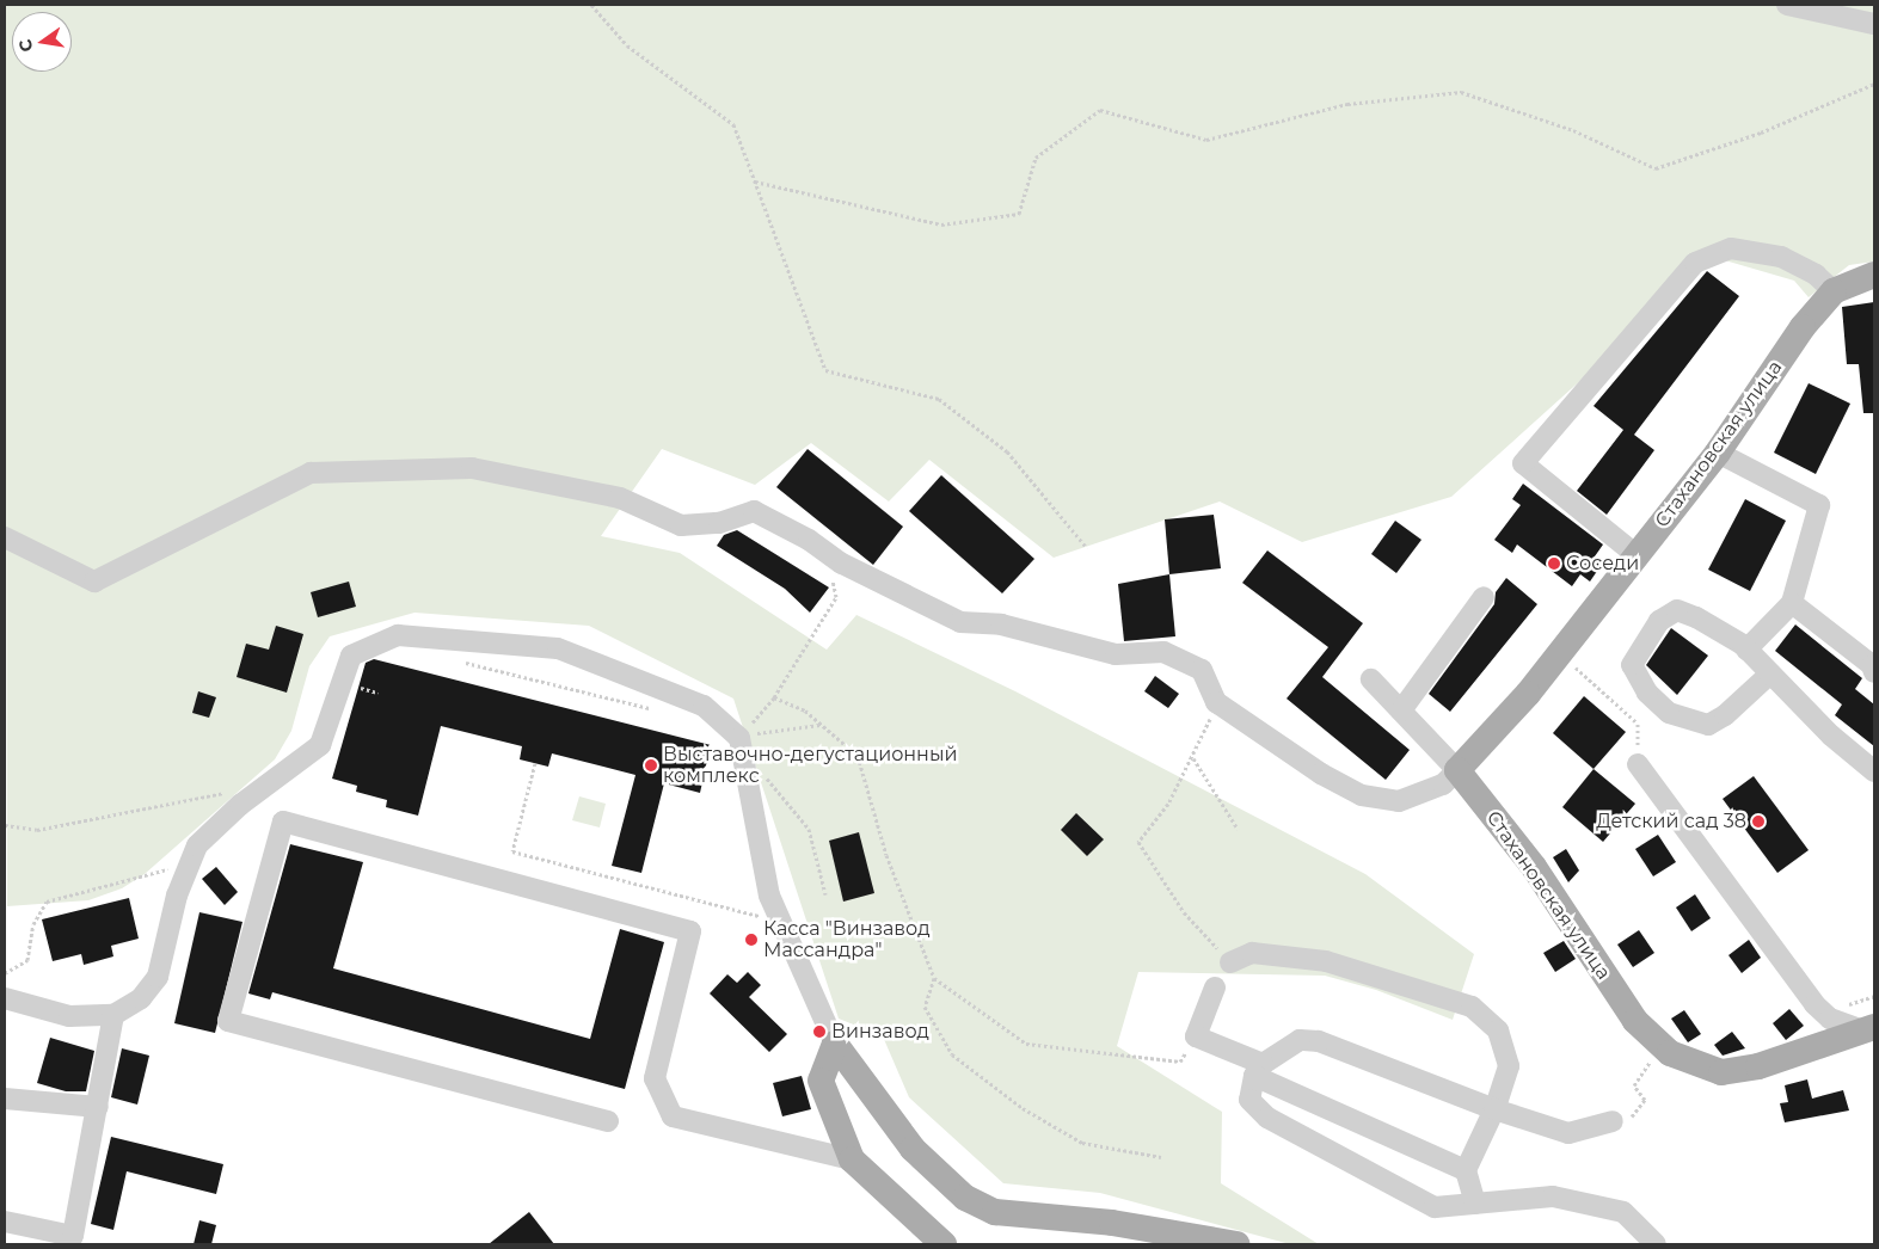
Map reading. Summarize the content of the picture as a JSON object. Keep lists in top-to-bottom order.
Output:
{
  "streets": {
    "main road": ["Стахановская улица"]
  },
  "places": [
    "Соседи",
    "Выставочно-дегустационный комплекс",
    "Детский сад 38",
    "Касса \"Винзавод Массандра\"",
    "Винзавод"
  ],
  "north": "left"
}
